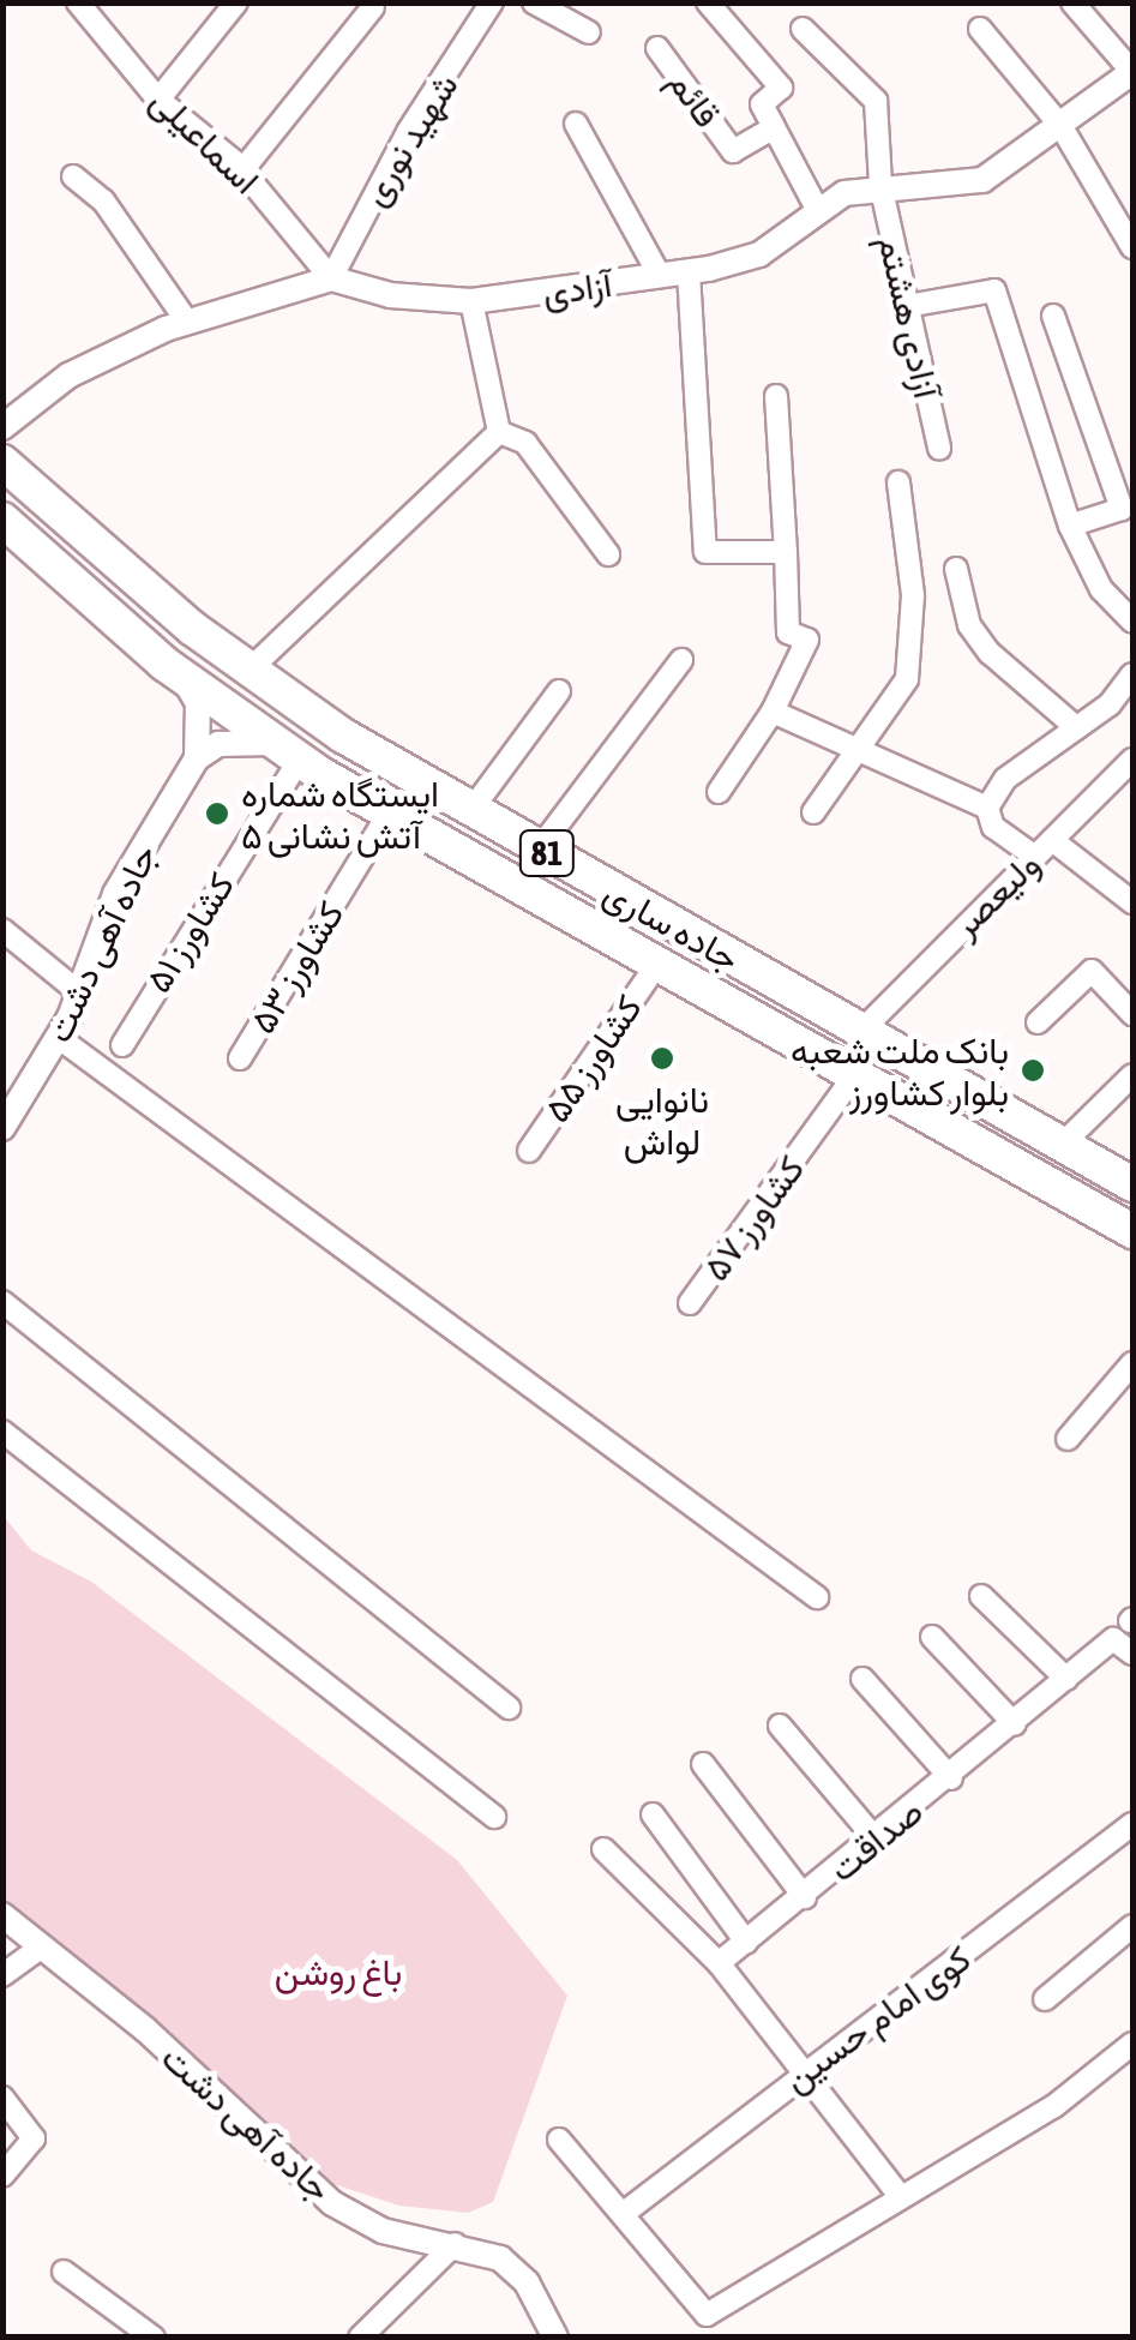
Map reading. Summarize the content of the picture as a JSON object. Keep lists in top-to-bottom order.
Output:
{
  "streets": {
    "highway": ["81", "جاده ساری"],
    "street": [
      "قائم",
      "شهید نوری",
      "اسماعیلی",
      "آزادی",
      "آزادی هشتم",
      "ولیعصر",
      "کشاورز ۵۱",
      "جاده آهی دشت",
      "کشاورز ۵۳",
      "کشاورز ۵۵",
      "کشاورز ۵۷",
      "صداقت",
      "کوی امام حسین"
    ]
  },
  "crossings": [
    ["قائم", "آزادی"],
    ["شهید نوری", "اسماعیلی"],
    ["شهید نوری", "آزادی"],
    ["اسماعیلی", "آزادی"],
    ["آزادی", "آزادی هشتم"],
    ["ولیعصر", "جاده ساری"],
    ["جاده ساری", "کشاورز ۵۱"],
    ["جاده ساری", "کشاورز ۵۳"],
    ["جاده ساری", "کشاورز ۵۵"],
    ["جاده ساری", "کشاورز ۵۷"]
  ],
  "parks": ["باغ روشن"],
  "places": ["ایستگاه شماره ۵ آتش نشانی", "نانوایی لواش", "بانک ملت شعبه بلوار کشاورز"]
}
